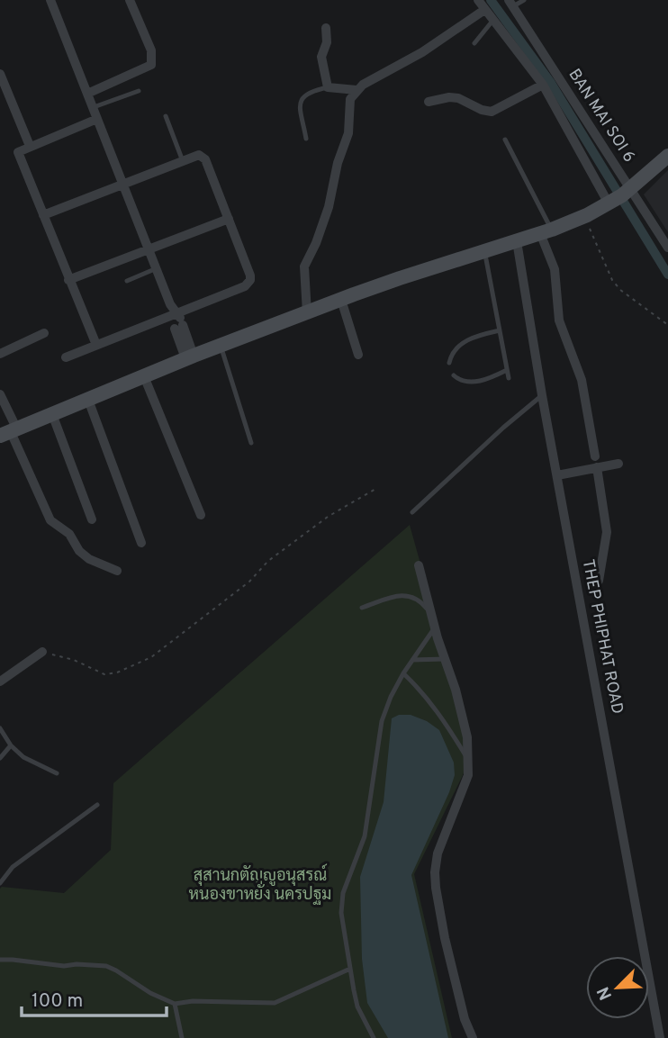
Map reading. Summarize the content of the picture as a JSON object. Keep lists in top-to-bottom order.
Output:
{
  "streets": {
    "street": ["BAN MAI SOI 6", "THEP PHIPHAT ROAD"]
  },
  "parks": ["สุสานกตัญญูอนุสรณ์ หนองขาหยั่ง นครปฐม"],
  "scale_bar": "100 m",
  "north": "bottom left"
}
